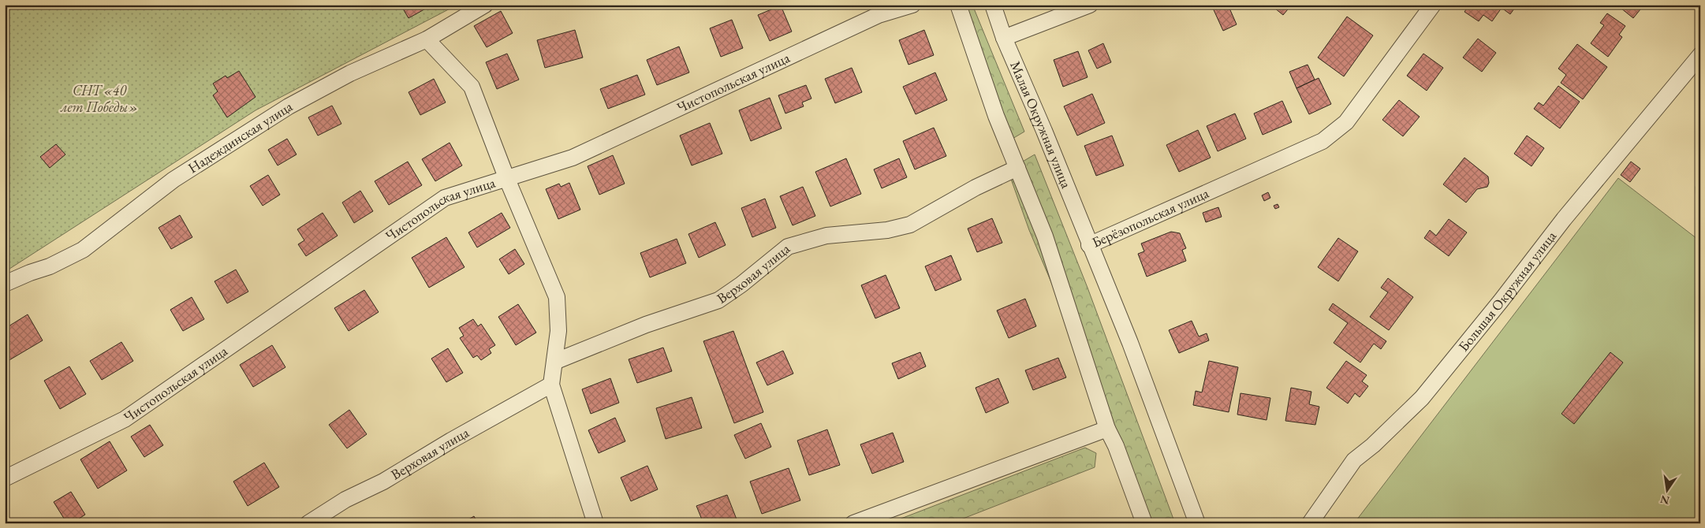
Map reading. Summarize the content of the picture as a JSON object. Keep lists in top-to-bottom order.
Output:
{
  "streets": {
    "street": [
      "Чистопольская улица",
      "Малая Окружная улица",
      "Надеждинская улица",
      "Берёзопольская улица",
      "Верховая улица",
      "Большая Окружная улица"
    ]
  },
  "crossings": [
    ["Малая Окружная улица", "Берёзопольская улица"]
  ],
  "parks": ["СНТ «40 лет Победы»"],
  "north": "bottom"
}
